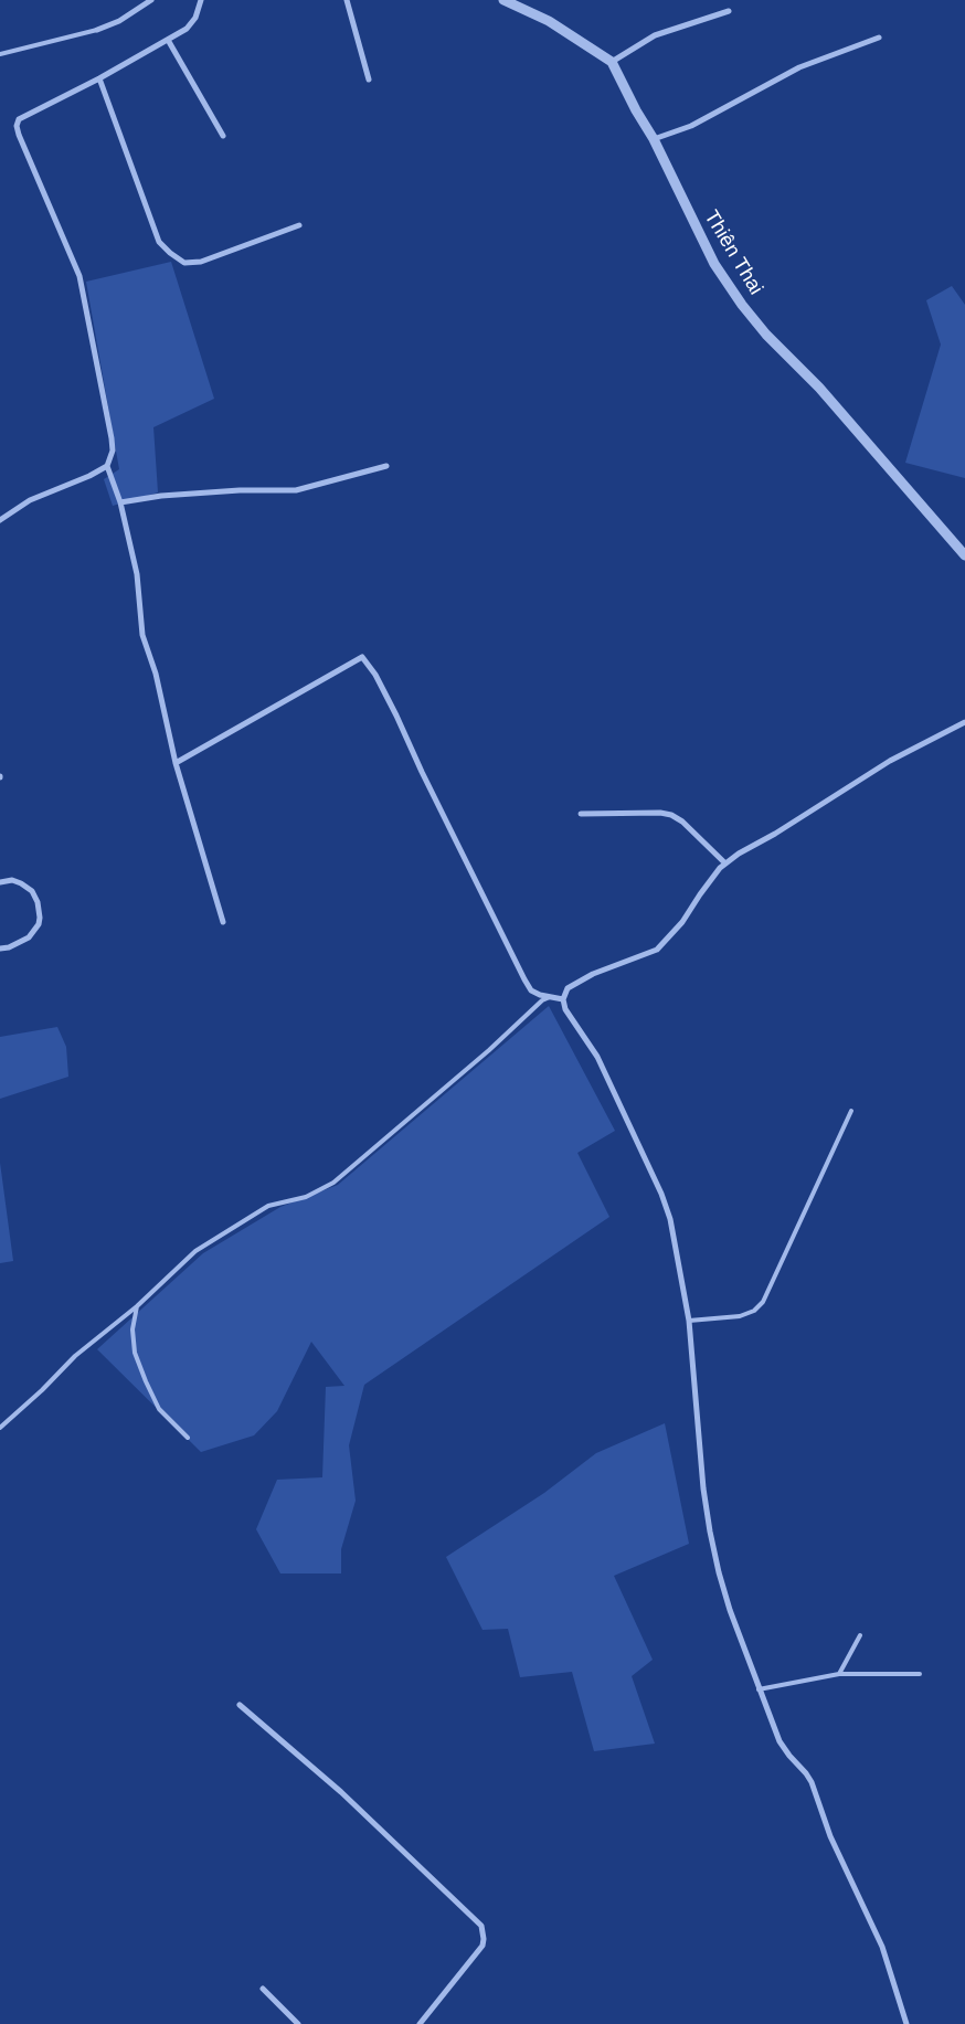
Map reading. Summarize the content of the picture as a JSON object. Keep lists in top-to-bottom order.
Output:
{
  "streets": {
    "street": ["Thiên Thai"]
  }
}
